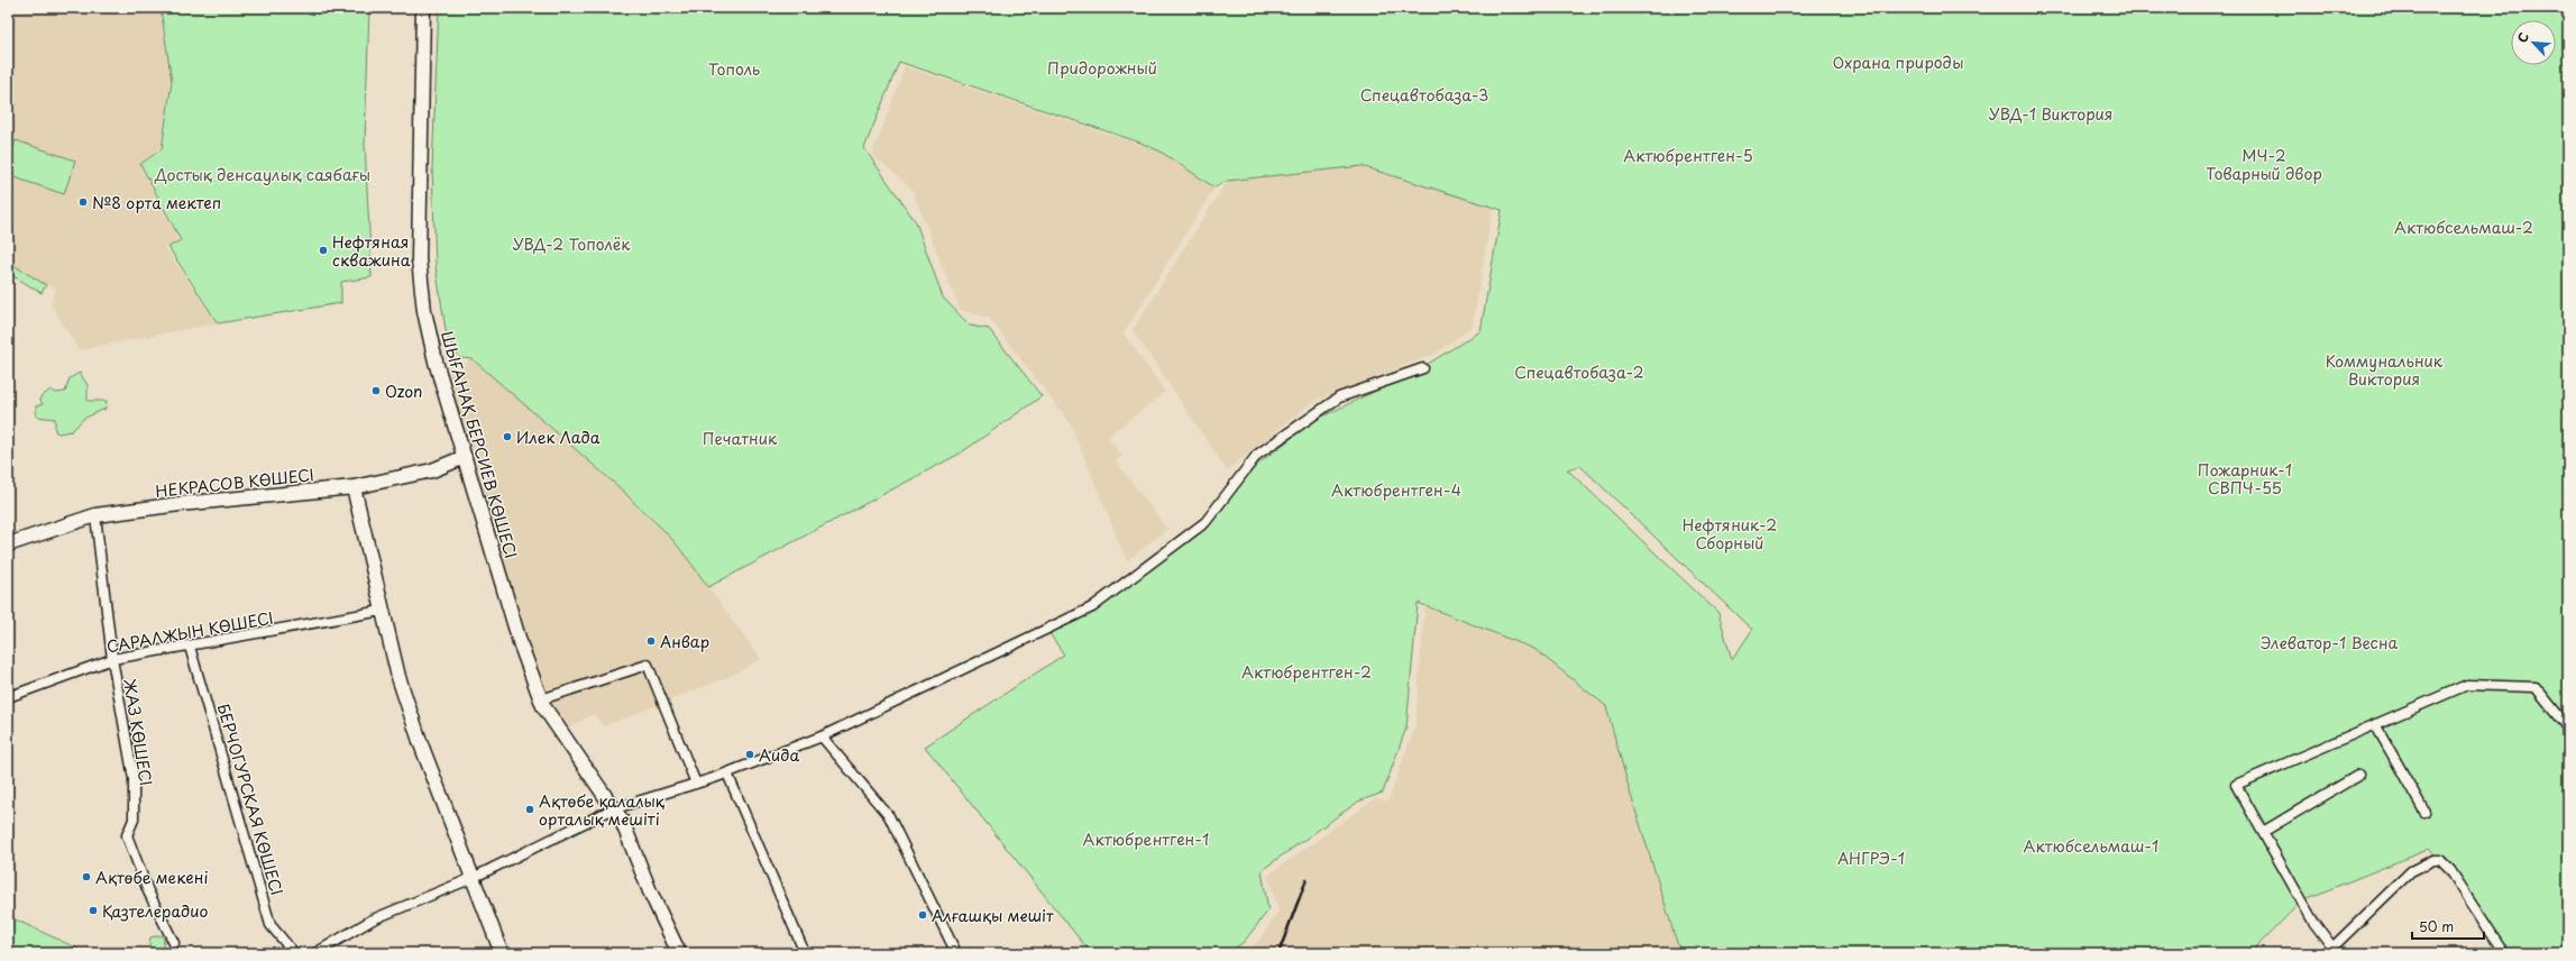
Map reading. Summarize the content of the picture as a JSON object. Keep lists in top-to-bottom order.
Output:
{
  "streets": {
    "street": [
      "ШЫҒАНАҚ БЕРСИЕВ КӨШЕСІ",
      "НЕКРАСОВ КӨШЕСІ",
      "САРАЛЖЫН КӨШЕСІ",
      "ЖАЗ КӨШЕСІ",
      "БЕРЧОГУРСКАЯ КӨШЕСІ"
    ]
  },
  "crossings": [
    ["ШЫҒАНАҚ БЕРСИЕВ КӨШЕСІ", "НЕКРАСОВ КӨШЕСІ"],
    ["НЕКРАСОВ КӨШЕСІ", "ЖАЗ КӨШЕСІ"],
    ["САРАЛЖЫН КӨШЕСІ", "ЖАЗ КӨШЕСІ"],
    ["САРАЛЖЫН КӨШЕСІ", "БЕРЧОГУРСКАЯ КӨШЕСІ"]
  ],
  "parks": [
    "Охрана природы",
    "Придорожный",
    "Тополь",
    "Спецавтобаза-3",
    "УВД-1 Виктория",
    "Актюбрентген-5",
    "МЧ-2 Товарный двор",
    "Достық денсаулық саябағы",
    "Актюбсельмаш-2",
    "УВД-2 Тополёк",
    "Коммунальник Виктория",
    "Спецавтобаза-2",
    "Печатник",
    "Пожарник-1 СВПЧ-55",
    "Актюбрентген-4",
    "Нефтяник-2 Сборный",
    "Элеватор-1 Весна",
    "Актюбрентген-2",
    "Актюбрентген-1",
    "Актюбсельмаш-1",
    "АНГРЭ-1"
  ],
  "places": [
    "№8 орта мектеп",
    "Нефтяная скважина",
    "Ozon",
    "Илек Лада",
    "Анвар",
    "Аида",
    "Ақтөбе қалалық орталық мешіті",
    "Ақтөбе мекені",
    "Қазтелерадио",
    "Алғашқы мешіт"
  ],
  "scale_bar": "50 m",
  "north": "top left"
}
